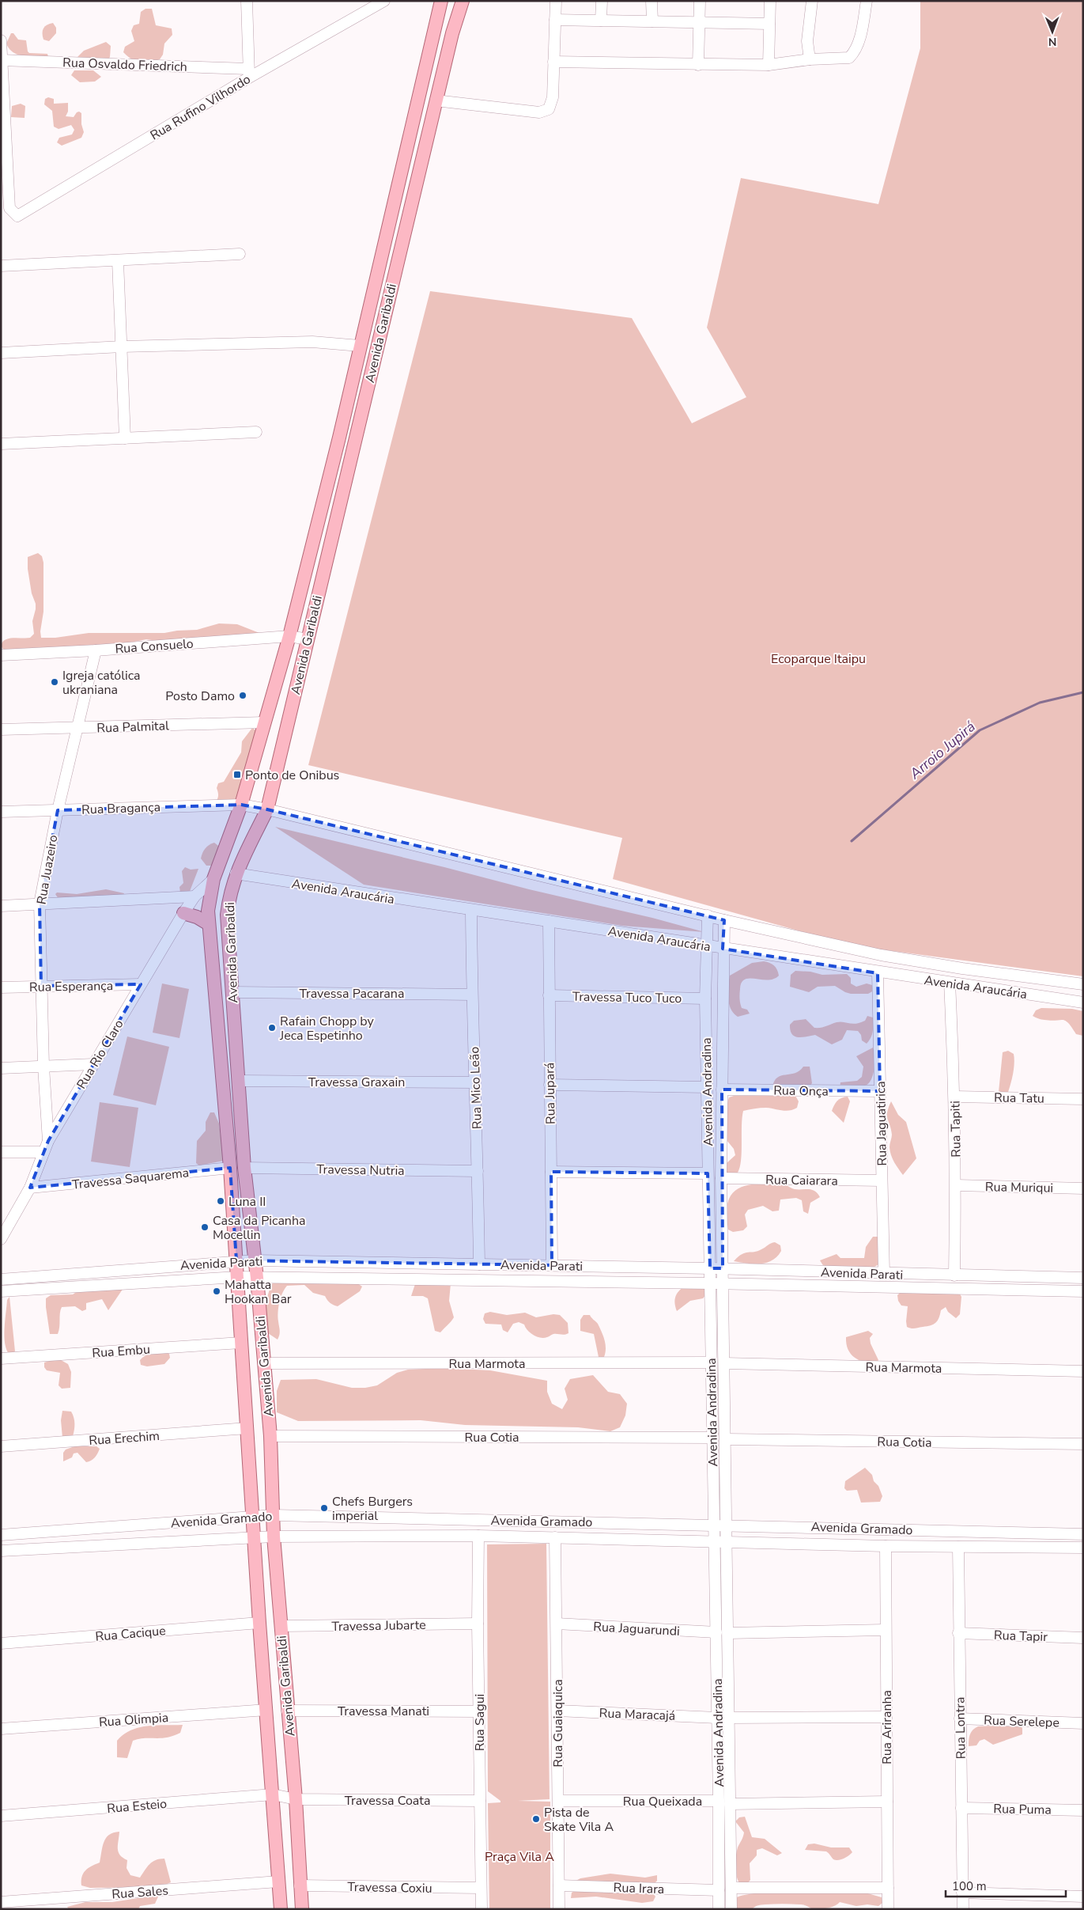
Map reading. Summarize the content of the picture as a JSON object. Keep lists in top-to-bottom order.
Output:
{
  "streets": {
    "main road": ["Avenida Garibaldi"],
    "street": [
      "Rua Osvaldo Friedrich",
      "Rua Rufino Vilhordo",
      "Rua Consuelo",
      "Rua Palmital",
      "Rua Bragança",
      "Rua Juazeiro",
      "Avenida Araucária",
      "Rua Esperança",
      "Travessa Pacarana",
      "Travessa Tuco Tuco",
      "Rua Rio Claro",
      "Travessa Graxain",
      "Rua Mico Leão",
      "Rua Onça",
      "Avenida Andradina",
      "Rua Jupará",
      "Rua Tatu",
      "Rua Jaguatirica",
      "Rua Tapiti",
      "Travessa Nutria",
      "Travessa Saquarema",
      "Rua Caiarara",
      "Rua Muriqui",
      "Avenida Parati",
      "Rua Embu",
      "Rua Marmota",
      "Rua Cotia",
      "Rua Erechim",
      "Avenida Gramado",
      "Travessa Jubarte",
      "Rua Jaguarundi",
      "Rua Cacique",
      "Rua Tapir",
      "Travessa Manati",
      "Rua Maracajá",
      "Rua Olimpia",
      "Rua Serelepe",
      "Rua Sagui",
      "Rua Guaiaquica",
      "Rua Ariranha",
      "Rua Lontra",
      "Travessa Coata",
      "Rua Queixada",
      "Rua Esteio",
      "Rua Puma",
      "Travessa Coxiu",
      "Rua Irara",
      "Rua Sales"
    ]
  },
  "crossings": [
    ["Rua Osvaldo Friedrich", "Rua Rufino Vilhordo"],
    ["Avenida Garibaldi", "Rua Consuelo"],
    ["Avenida Garibaldi", "Rua Palmital"],
    ["Avenida Garibaldi", "Rua Bragança"],
    ["Avenida Garibaldi", "Avenida Araucária"],
    ["Avenida Garibaldi", "Travessa Pacarana"],
    ["Avenida Garibaldi", "Rua Rio Claro"],
    ["Avenida Garibaldi", "Travessa Graxain"],
    ["Avenida Garibaldi", "Travessa Nutria"],
    ["Avenida Garibaldi", "Travessa Saquarema"],
    ["Avenida Garibaldi", "Avenida Parati"],
    ["Avenida Garibaldi", "Rua Embu"],
    ["Avenida Garibaldi", "Rua Marmota"],
    ["Avenida Garibaldi", "Rua Cotia"],
    ["Avenida Garibaldi", "Rua Erechim"],
    ["Avenida Garibaldi", "Avenida Gramado"],
    ["Avenida Garibaldi", "Travessa Jubarte"],
    ["Avenida Garibaldi", "Rua Cacique"],
    ["Avenida Garibaldi", "Travessa Manati"],
    ["Avenida Garibaldi", "Rua Olimpia"],
    ["Avenida Garibaldi", "Travessa Coata"],
    ["Avenida Garibaldi", "Rua Esteio"],
    ["Avenida Garibaldi", "Travessa Coxiu"],
    ["Avenida Garibaldi", "Rua Sales"],
    ["Rua Consuelo", "Rua Juazeiro"],
    ["Rua Palmital", "Rua Juazeiro"],
    ["Rua Bragança", "Rua Juazeiro"],
    ["Rua Bragança", "Avenida Araucária"],
    ["Rua Juazeiro", "Rua Esperança"],
    ["Rua Juazeiro", "Rua Rio Claro"],
    ["Avenida Araucária", "Rua Mico Leão"],
    ["Avenida Araucária", "Avenida Andradina"],
    ["Avenida Araucária", "Rua Jupará"],
    ["Avenida Araucária", "Rua Jaguatirica"],
    ["Avenida Araucária", "Rua Tapiti"],
    ["Rua Esperança", "Rua Rio Claro"],
    ["Travessa Pacarana", "Rua Mico Leão"],
    ["Travessa Tuco Tuco", "Avenida Andradina"],
    ["Travessa Tuco Tuco", "Rua Jupará"],
    ["Rua Rio Claro", "Travessa Saquarema"],
    ["Travessa Graxain", "Rua Mico Leão"],
    ["Rua Mico Leão", "Travessa Nutria"],
    ["Rua Mico Leão", "Avenida Parati"],
    ["Rua Onça", "Avenida Andradina"],
    ["Rua Onça", "Rua Jaguatirica"],
    ["Avenida Andradina", "Rua Caiarara"],
    ["Avenida Andradina", "Avenida Parati"],
    ["Avenida Andradina", "Rua Marmota"],
    ["Avenida Andradina", "Rua Cotia"],
    ["Avenida Andradina", "Avenida Gramado"],
    ["Avenida Andradina", "Rua Jaguarundi"],
    ["Avenida Andradina", "Rua Maracajá"],
    ["Avenida Andradina", "Rua Queixada"],
    ["Avenida Andradina", "Rua Irara"],
    ["Rua Jupará", "Avenida Parati"],
    ["Rua Tatu", "Rua Tapiti"],
    ["Rua Jaguatirica", "Rua Caiarara"],
    ["Rua Jaguatirica", "Avenida Parati"],
    ["Rua Tapiti", "Rua Muriqui"],
    ["Rua Tapiti", "Avenida Parati"],
    ["Avenida Gramado", "Rua Sagui"],
    ["Avenida Gramado", "Rua Guaiaquica"],
    ["Avenida Gramado", "Rua Ariranha"],
    ["Avenida Gramado", "Rua Lontra"],
    ["Travessa Jubarte", "Rua Sagui"],
    ["Rua Jaguarundi", "Rua Guaiaquica"],
    ["Rua Tapir", "Rua Lontra"],
    ["Travessa Manati", "Rua Sagui"],
    ["Rua Maracajá", "Rua Guaiaquica"],
    ["Rua Serelepe", "Rua Lontra"],
    ["Rua Sagui", "Travessa Coata"],
    ["Rua Sagui", "Travessa Coxiu"],
    ["Rua Guaiaquica", "Rua Queixada"],
    ["Rua Guaiaquica", "Rua Irara"],
    ["Rua Ariranha", "Rua Queixada"],
    ["Rua Lontra", "Rua Puma"],
    ["Travessa Coata", "Rua Esteio"]
  ],
  "water": ["Arroio Jupirá"],
  "parks": ["Ecoparque Itaipu", "Praça Vila A"],
  "places": {
    "other": [
      "Igreja católica ukraniana",
      "Posto Damo",
      "Rafain Chopp by Jeca Espetinho",
      "Luna II",
      "Casa da Picanha Mocellin",
      "Mahatta Hookan Bar",
      "Chefs Burgers imperial",
      "Pista de Skate Vila A"
    ],
    "transit": ["Ponto de Onibus"]
  },
  "scale_bar": "100 m",
  "north": "bottom"
}
